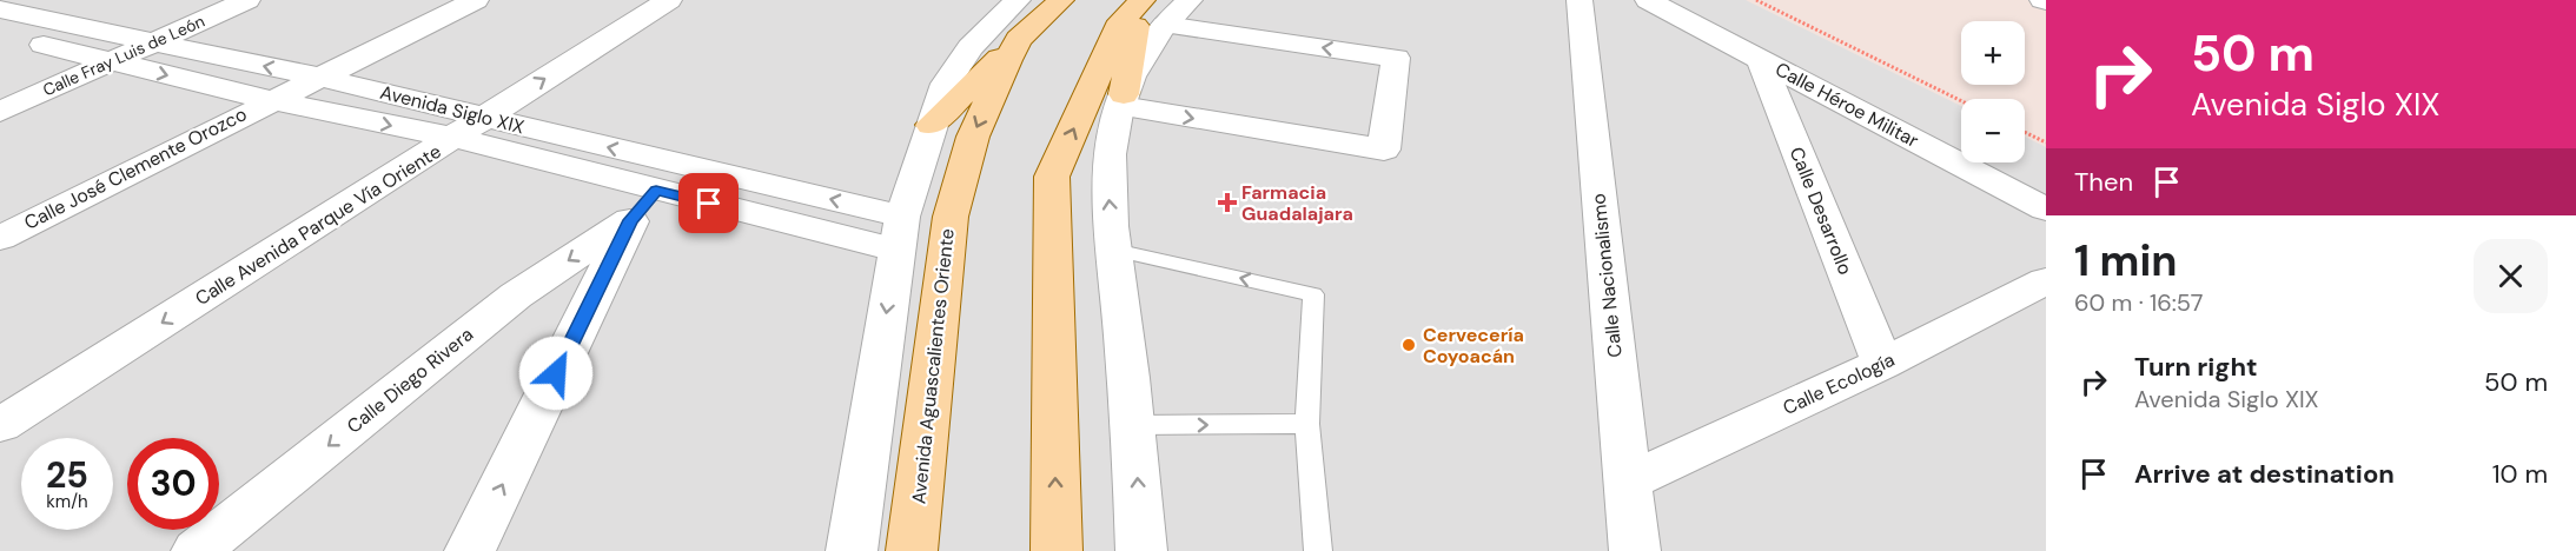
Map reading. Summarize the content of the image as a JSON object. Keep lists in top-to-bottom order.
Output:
{
  "streets": {
    "main road": ["Avenida Aguascalientes Oriente"],
    "street": [
      "Calle Fray Luis de León",
      "Calle Héroe Militar",
      "Avenida Siglo XIX",
      "Calle José Clemente Orozco",
      "Calle Desarrollo",
      "Calle Avenida Parque Vía Oriente",
      "Calle Nacionalismo",
      "Calle Diego Rivera",
      "Calle Ecología"
    ]
  },
  "crossings": [
    ["Calle Fray Luis de León", "Avenida Siglo XIX"],
    ["Calle Héroe Militar", "Calle Desarrollo"],
    ["Avenida Siglo XIX", "Calle José Clemente Orozco"],
    ["Avenida Siglo XIX", "Calle Avenida Parque Vía Oriente"],
    ["Avenida Siglo XIX", "Calle Diego Rivera"],
    ["Calle Desarrollo", "Calle Ecología"],
    ["Calle Nacionalismo", "Calle Ecología"]
  ],
  "places": {
    "health": ["Farmacia Guadalajara"],
    "other": ["Cervecería Coyoacán"]
  },
  "page": {
    "turn": ["50 m", "Avenida Siglo XIX"],
    "map_buttons": ["+", "−"],
    "then": "Then",
    "heading": ["1 min", "60 m · 16:57"],
    "list": [
      {
        "name": "Turn right",
        "note": "Avenida Siglo XIX",
        "value": "50 m"
      },
      {
        "name": "Arrive at destination",
        "value": "10 m"
      }
    ],
    "speed": "25 km/h",
    "limit": "30"
  }
}
